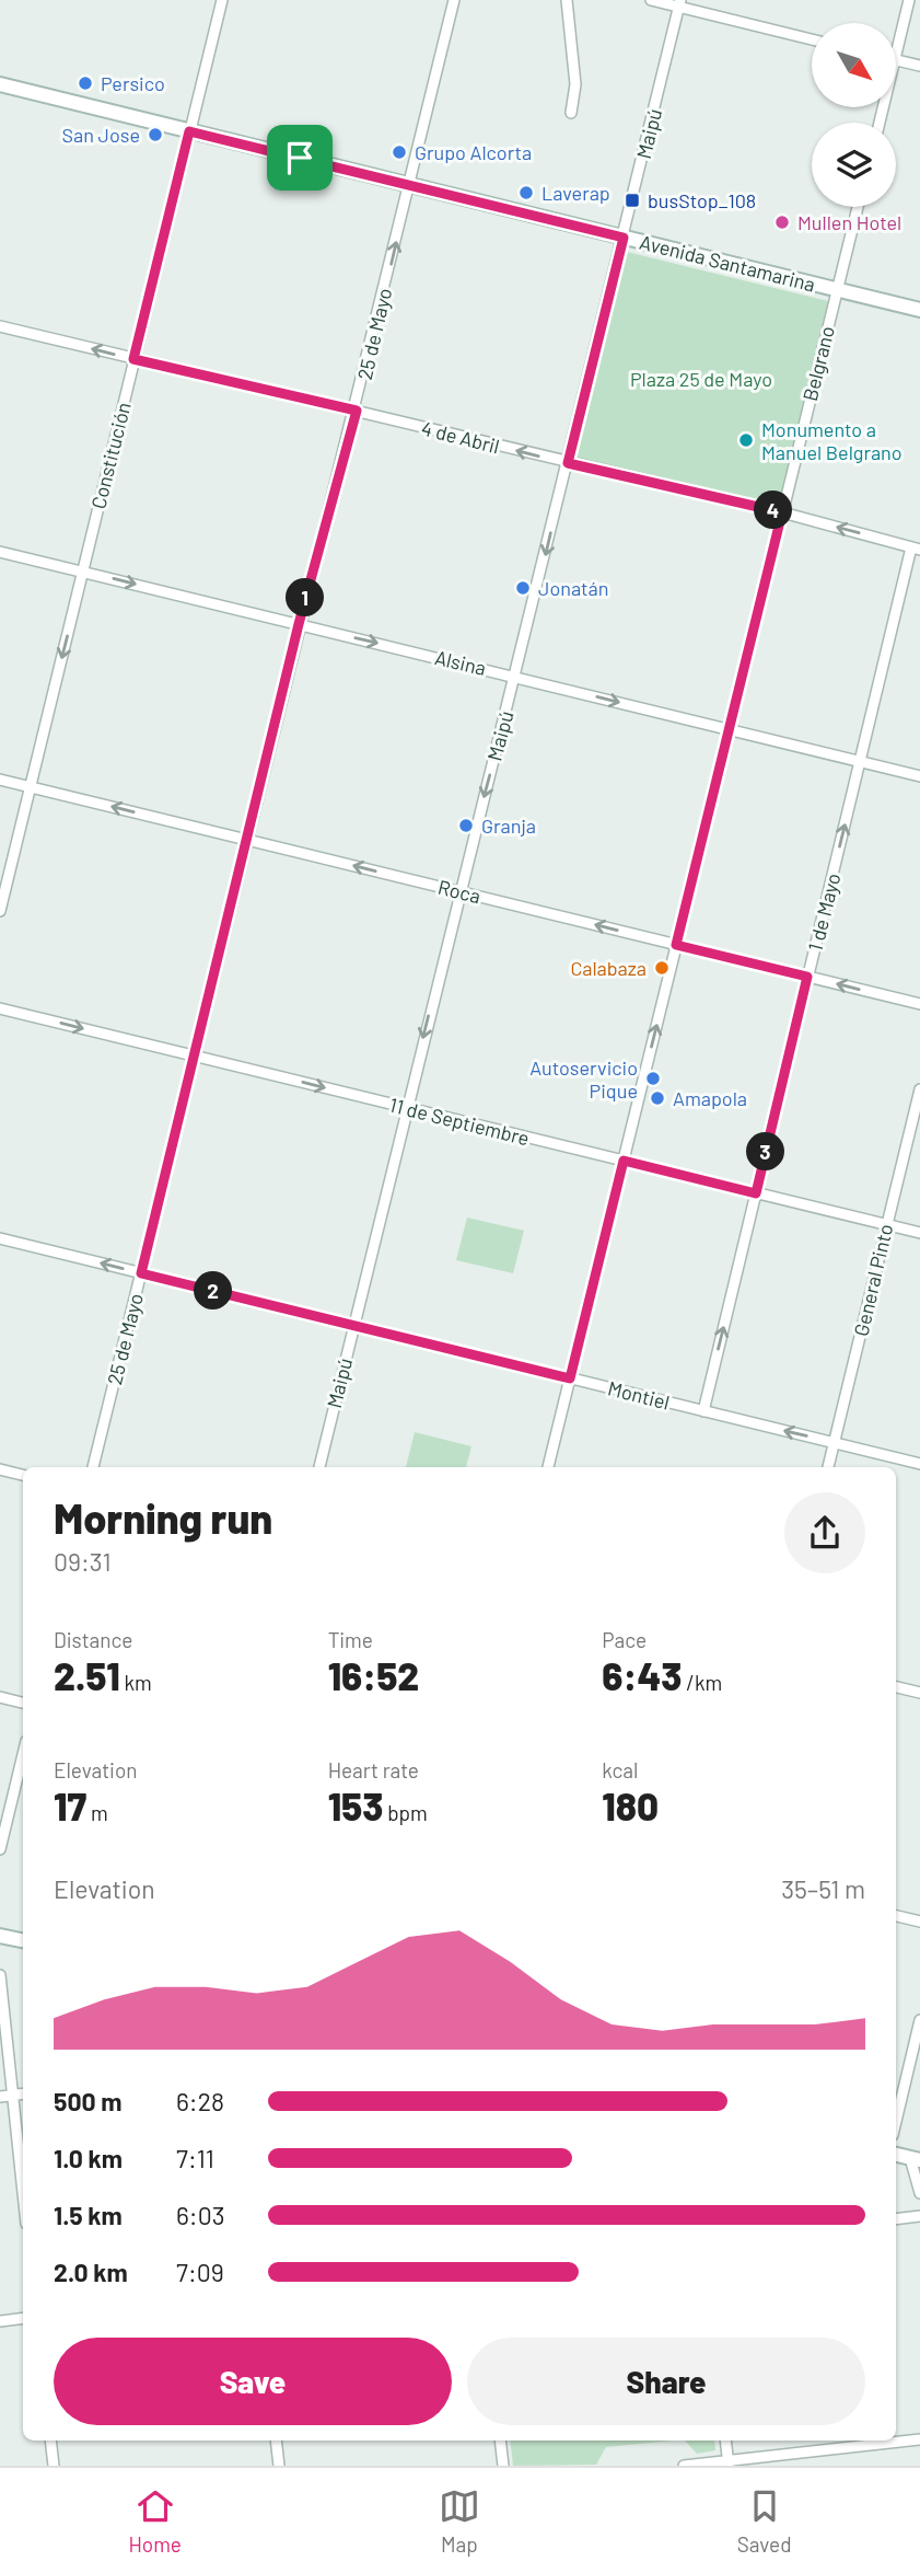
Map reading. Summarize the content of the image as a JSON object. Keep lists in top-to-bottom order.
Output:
{
  "streets": {
    "main road": ["Avenida Santamarina"],
    "street": [
      "Maipú",
      "25 de Mayo",
      "Belgrano",
      "4 de Abril",
      "Constitución",
      "Alsina",
      "Roca",
      "1 de Mayo",
      "11 de Septiembre",
      "General Pinto",
      "Montiel"
    ]
  },
  "crossings": [
    ["Maipú", "Avenida Santamarina"],
    ["Maipú", "4 de Abril"],
    ["Maipú", "Alsina"],
    ["Maipú", "Roca"],
    ["Maipú", "11 de Septiembre"],
    ["Maipú", "Montiel"],
    ["Avenida Santamarina", "25 de Mayo"],
    ["Avenida Santamarina", "Belgrano"],
    ["Avenida Santamarina", "Constitución"],
    ["25 de Mayo", "4 de Abril"],
    ["25 de Mayo", "Alsina"],
    ["25 de Mayo", "Roca"],
    ["25 de Mayo", "11 de Septiembre"],
    ["25 de Mayo", "Montiel"],
    ["Belgrano", "4 de Abril"],
    ["Belgrano", "Alsina"],
    ["Belgrano", "Roca"],
    ["Belgrano", "11 de Septiembre"],
    ["Belgrano", "Montiel"],
    ["4 de Abril", "Constitución"],
    ["4 de Abril", "1 de Mayo"],
    ["Constitución", "Alsina"],
    ["Constitución", "Roca"],
    ["Alsina", "1 de Mayo"],
    ["Roca", "1 de Mayo"],
    ["1 de Mayo", "11 de Septiembre"],
    ["1 de Mayo", "Montiel"],
    ["11 de Septiembre", "General Pinto"],
    ["General Pinto", "Montiel"]
  ],
  "one_way": [
    "Maipú",
    "4 de Abril",
    "Alsina",
    "Roca",
    "1 de Mayo",
    "11 de Septiembre"
  ],
  "parks": ["Plaza 25 de Mayo"],
  "places": {
    "other": [
      "Persico",
      "San Jose",
      "Grupo Alcorta",
      "Laverap",
      "Mullen Hotel",
      "Monumento a Manuel Belgrano",
      "Jonatán",
      "Granja",
      "Calabaza",
      "Autoservicio Pique",
      "Amapola"
    ],
    "transit": ["busStop_108"]
  },
  "north": "bottom right",
  "page": {
    "pins": [
      "4",
      "1",
      "3",
      "2"
    ],
    "heading": ["Morning run", "09:31"],
    "stats": [
      ["Distance", "2.51 km"],
      ["Time", "16:52"],
      ["Pace", "6:43 /km"],
      ["Elevation", "17 m"],
      ["Heart rate", "153 bpm"],
      ["kcal", "180"]
    ],
    "chart": ["Elevation", "35–51 m"],
    "list": [
      {
        "name": "500 m",
        "note": "6:28"
      },
      {
        "name": "1.0 km",
        "note": "7:11"
      },
      {
        "name": "1.5 km",
        "note": "6:03"
      },
      {
        "name": "2.0 km",
        "note": "7:09"
      }
    ],
    "buttons": ["Save", "Share"],
    "tabs": ["Home", "Map", "Saved"]
  }
}
